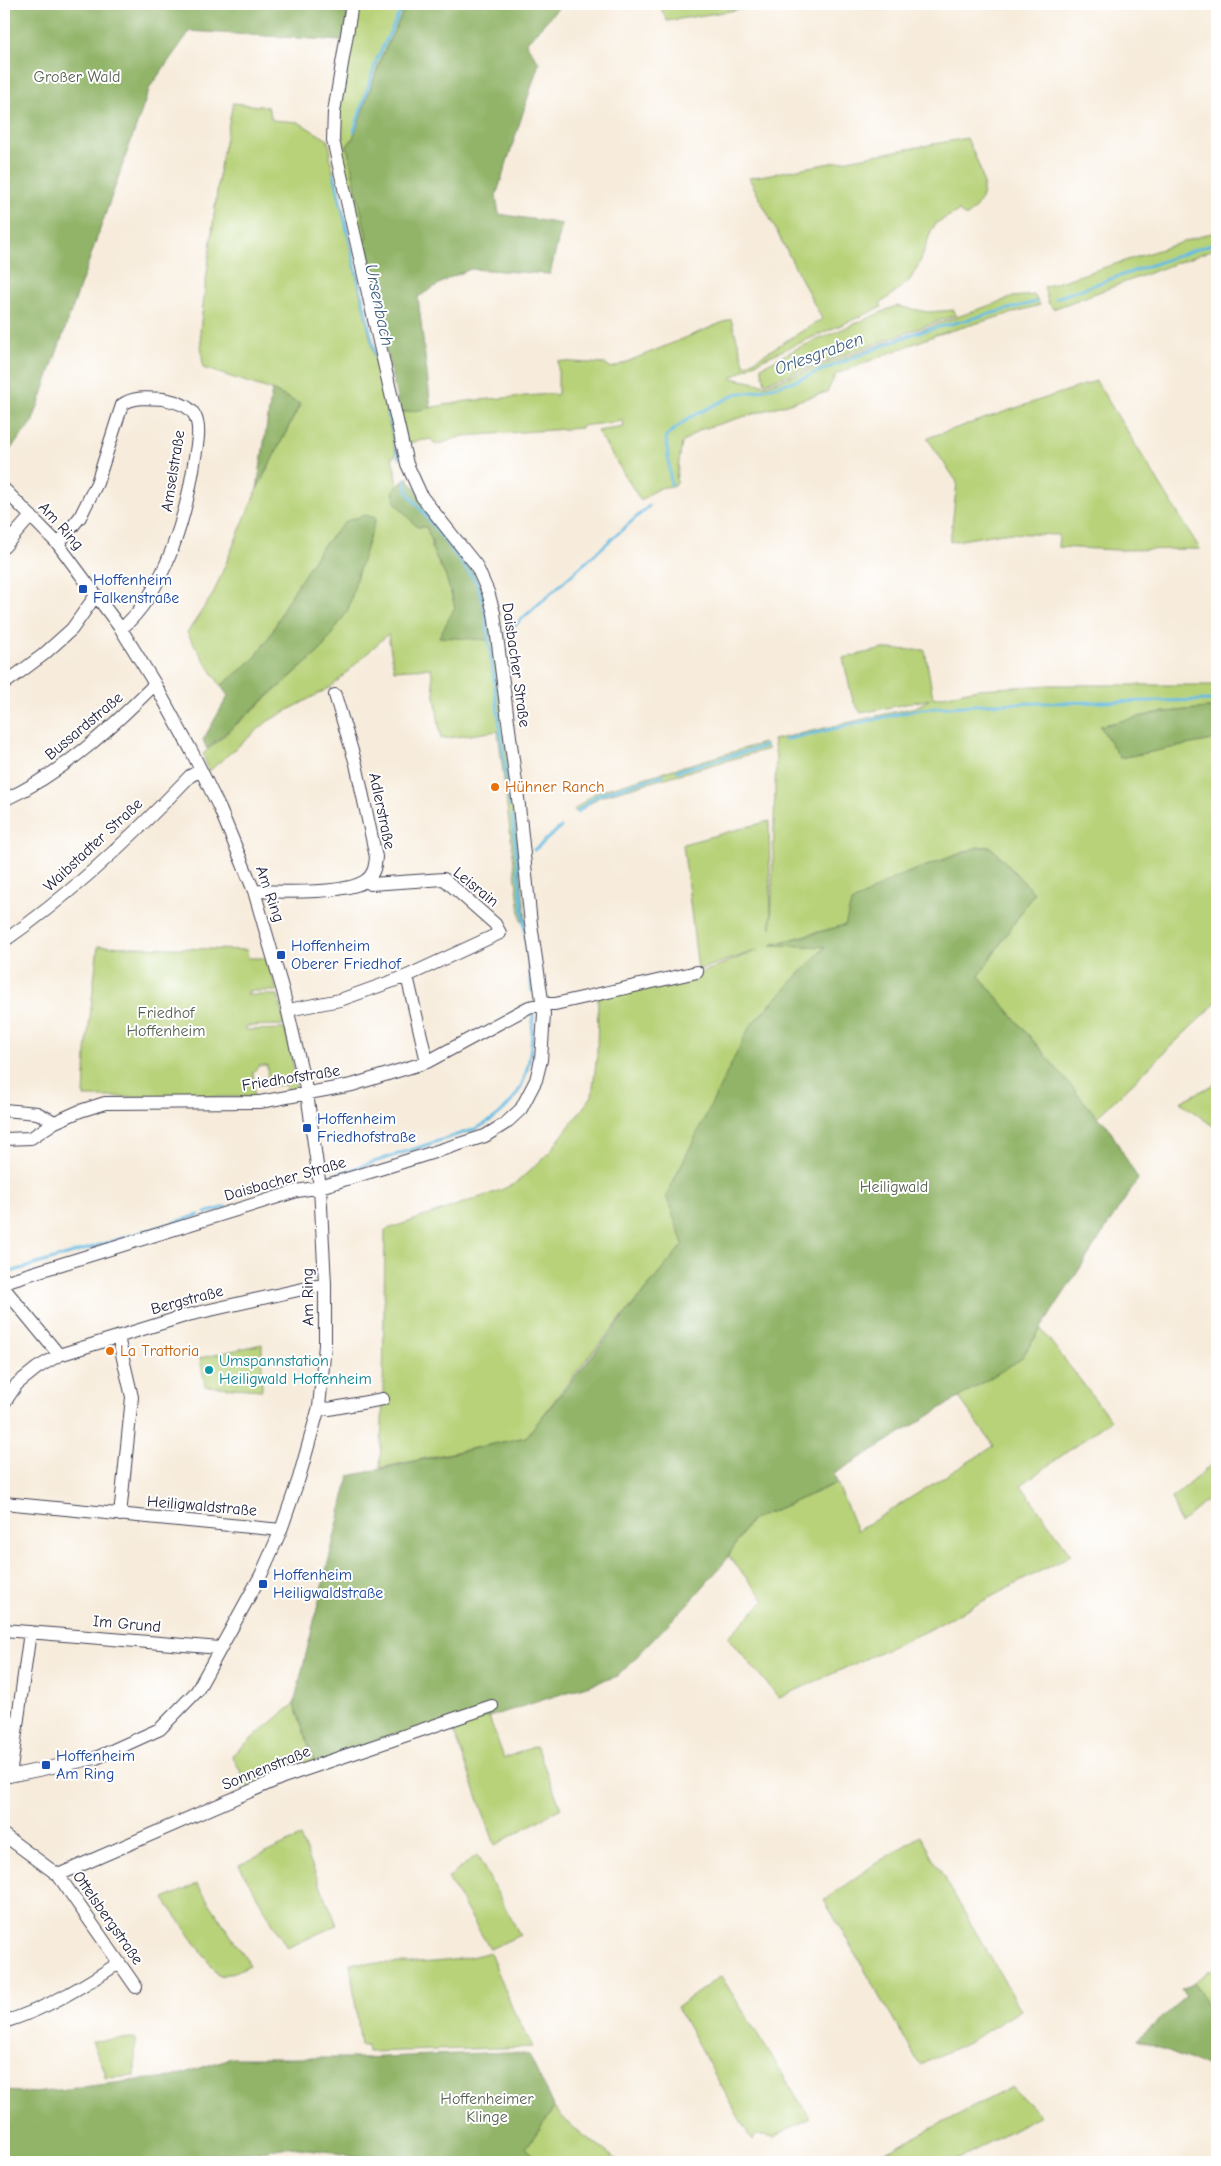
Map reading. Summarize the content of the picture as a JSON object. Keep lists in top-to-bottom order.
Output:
{
  "streets": {
    "street": [
      "Amselstraße",
      "Am Ring",
      "Daisbacher Straße",
      "Bussardstraße",
      "Adlerstraße",
      "Waibstadter Straße",
      "Leisrain",
      "Friedhofstraße",
      "Bergstraße",
      "Heiligwaldstraße",
      "Im Grund",
      "Sonnenstraße",
      "Ottelsbergstraße"
    ]
  },
  "crossings": [
    ["Amselstraße", "Am Ring"],
    ["Am Ring", "Daisbacher Straße"],
    ["Am Ring", "Bussardstraße"],
    ["Am Ring", "Waibstadter Straße"],
    ["Am Ring", "Friedhofstraße"],
    ["Am Ring", "Bergstraße"],
    ["Am Ring", "Heiligwaldstraße"],
    ["Am Ring", "Im Grund"],
    ["Daisbacher Straße", "Friedhofstraße"],
    ["Adlerstraße", "Leisrain"],
    ["Sonnenstraße", "Ottelsbergstraße"]
  ],
  "water": ["Ursenbach", "Orlesgraben"],
  "parks": [
    "Großer Wald",
    "Friedhof Hoffenheim",
    "Heiligwald",
    "Hoffenheimer Klinge"
  ],
  "places": {
    "transit": [
      "Hoffenheim Falkenstraße",
      "Hoffenheim Oberer Friedhof",
      "Hoffenheim Friedhofstraße",
      "Hoffenheim Heiligwaldstraße",
      "Hoffenheim Am Ring"
    ],
    "other": ["Hühner Ranch", "La Trattoria", "Umspannstation Heiligwald Hoffenheim"]
  }
}
